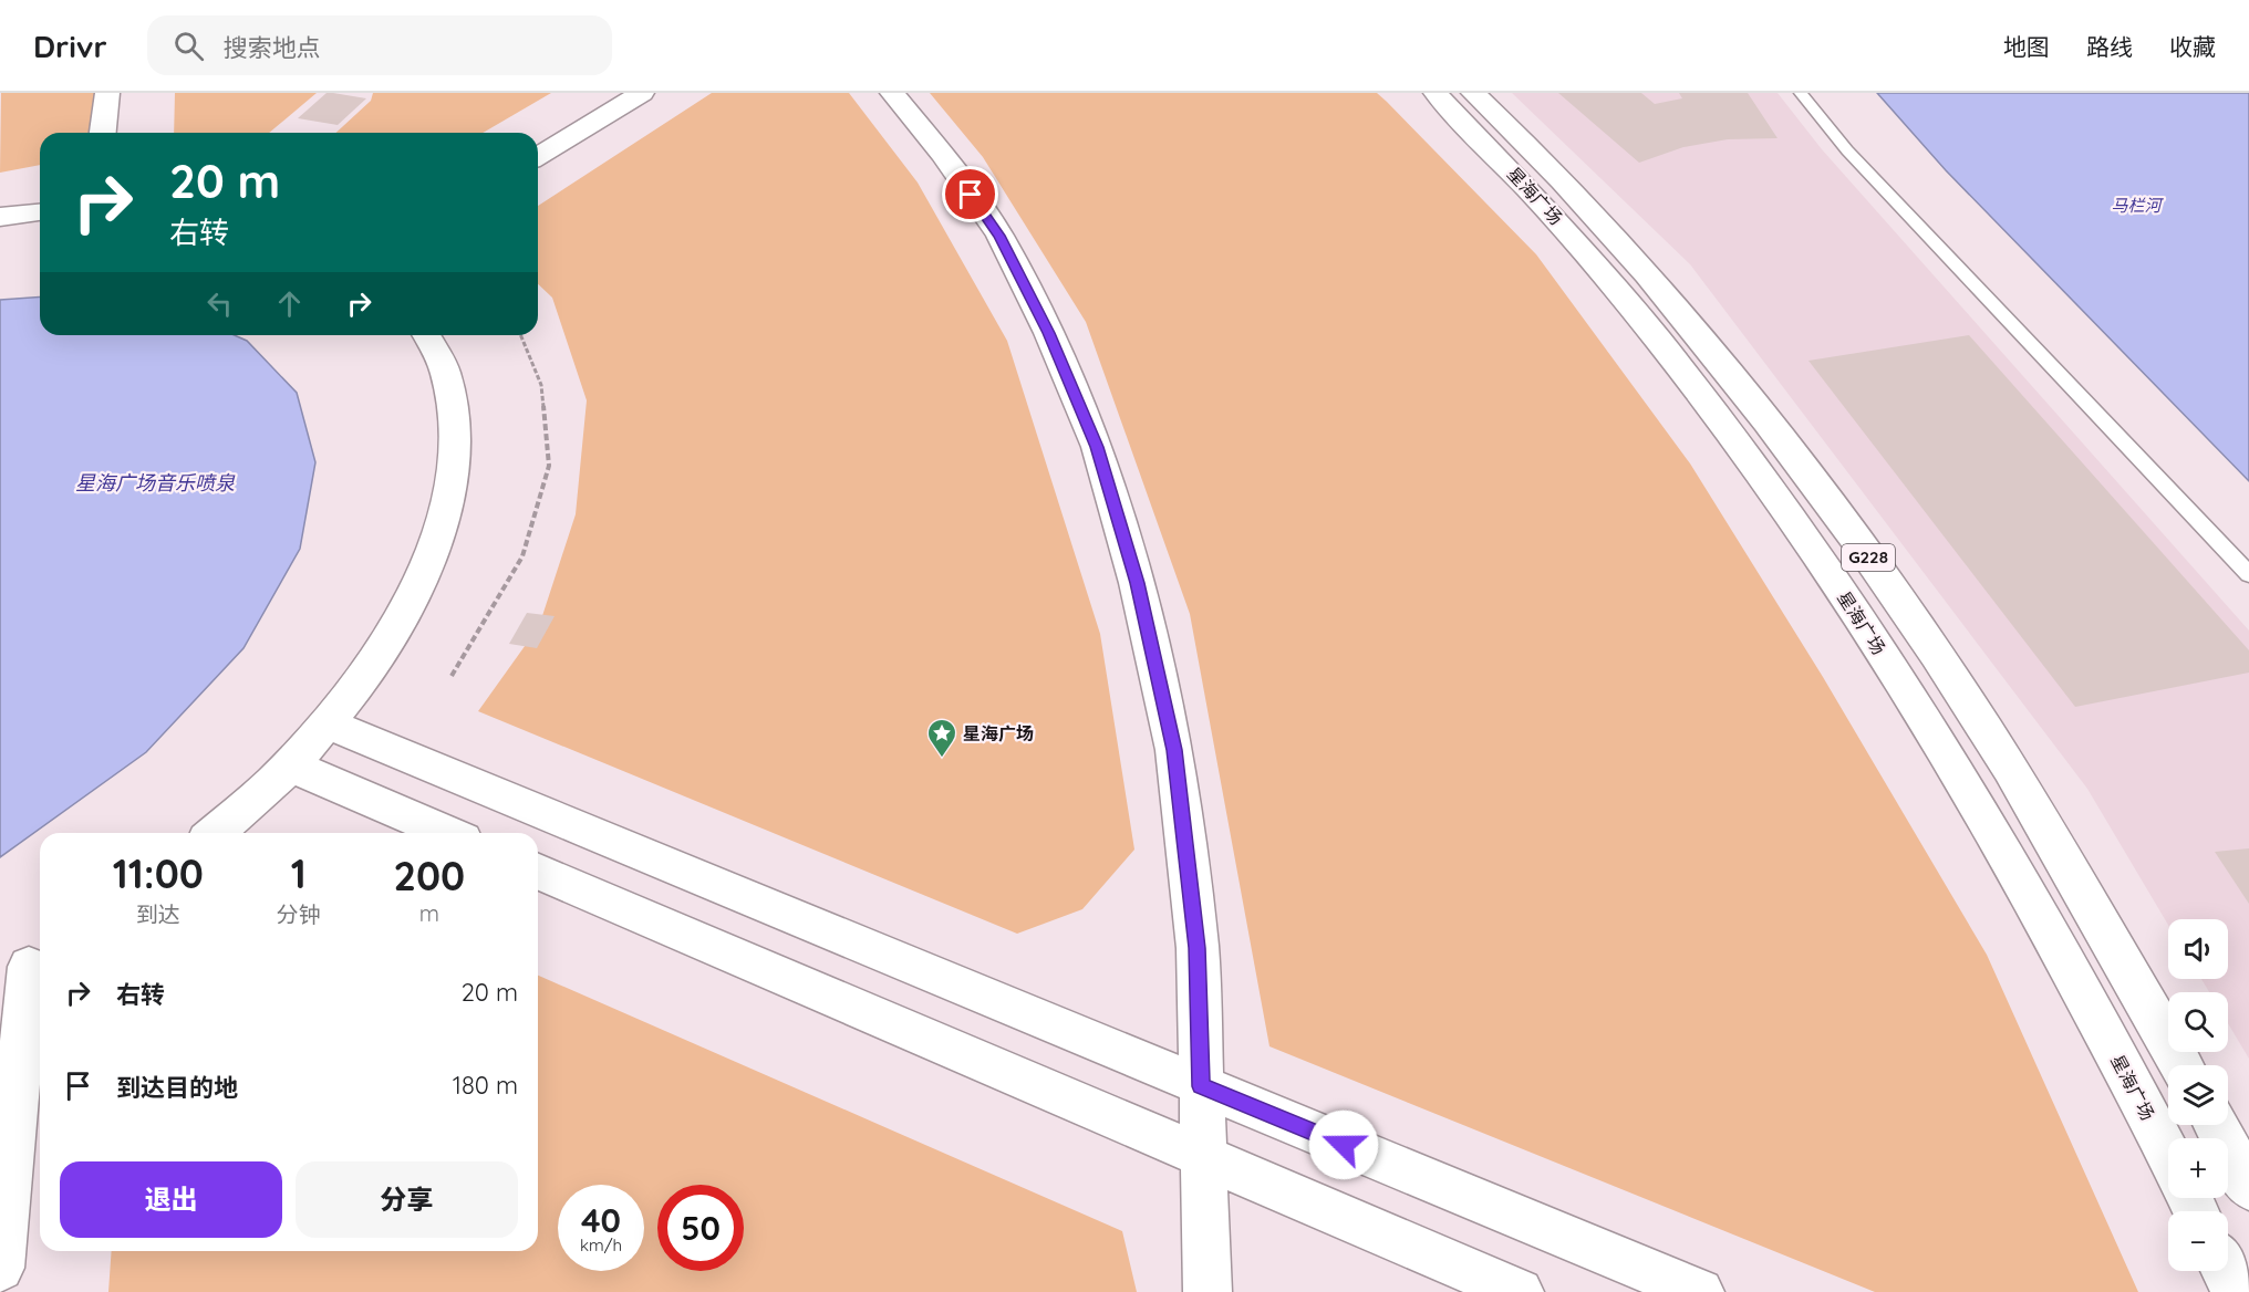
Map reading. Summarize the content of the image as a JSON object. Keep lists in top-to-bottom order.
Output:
{
  "streets": {
    "main road": ["星海广场", "G228"]
  },
  "water": ["马栏河", "星海广场音乐喷泉"],
  "places": {
    "place": ["星海广场"]
  },
  "page": {
    "header": "Drivr",
    "search": "搜索地点",
    "nav": ["地图", "路线", "收藏"],
    "turn": ["20 m", "右转"],
    "eta": [
      "11:00",
      "到达",
      "1",
      "分钟",
      "200",
      "m"
    ],
    "map_buttons": ["+", "−"],
    "list": [
      {
        "name": "右转",
        "value": "20 m"
      },
      {
        "name": "到达目的地",
        "value": "180 m"
      }
    ],
    "buttons": ["退出", "分享"],
    "speed": "40 km/h",
    "limit": "50"
  }
}
